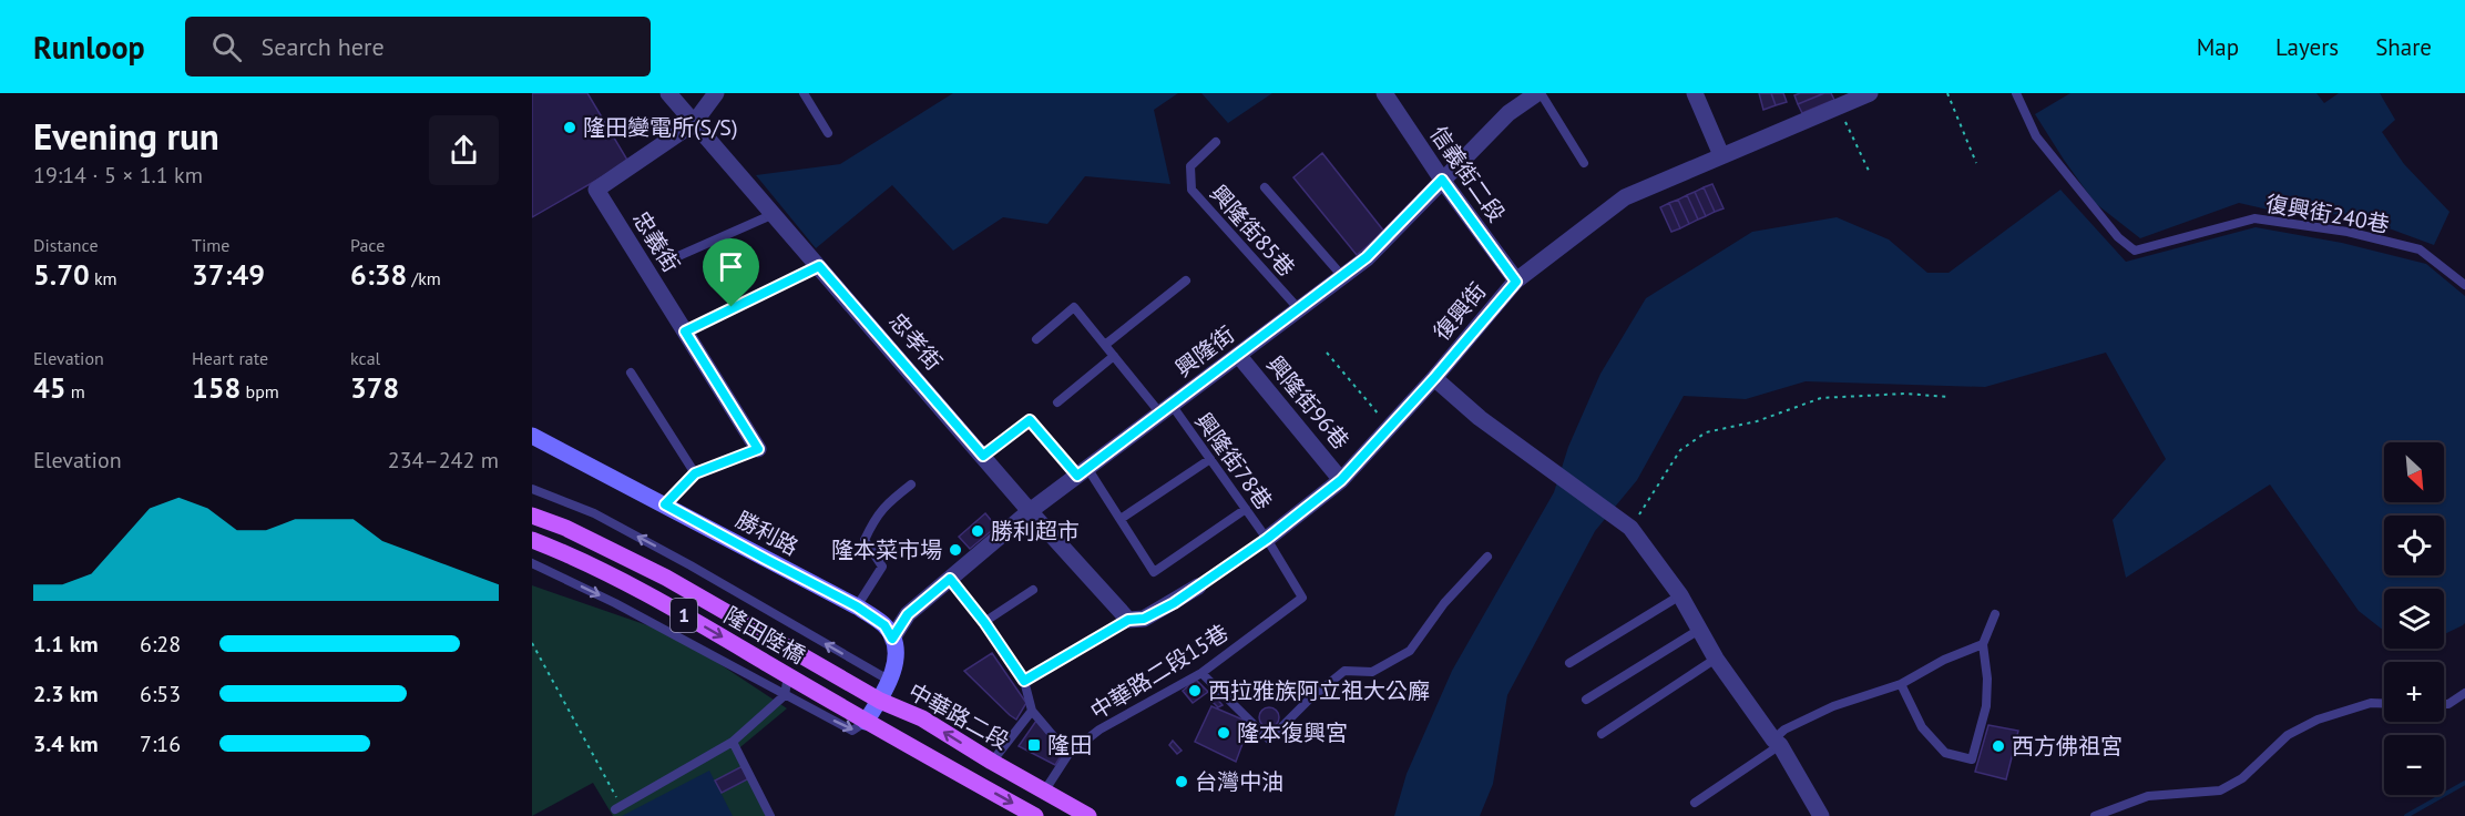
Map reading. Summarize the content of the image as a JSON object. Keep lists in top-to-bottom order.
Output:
{
  "streets": {
    "main road": [
      "勝利路",
      "1",
      "隆田陸橋",
      "中華路二段"
    ],
    "street": [
      "信義街二段",
      "忠義街",
      "復興街",
      "忠孝街",
      "興隆街",
      "興隆街96巷"
    ],
    "lane": [
      "復興街240巷",
      "興隆街85巷",
      "興隆街78巷",
      "中華路二段15巷"
    ]
  },
  "crossings": [
    ["信義街二段", "復興街"],
    ["信義街二段", "興隆街"],
    ["興隆街85巷", "興隆街"],
    ["忠義街", "忠孝街"],
    ["復興街", "忠孝街"],
    ["復興街", "興隆街96巷"],
    ["復興街", "興隆街78巷"],
    ["忠孝街", "興隆街"],
    ["興隆街", "興隆街96巷"],
    ["興隆街", "興隆街78巷"],
    ["興隆街", "勝利路"],
    ["興隆街78巷", "中華路二段15巷"],
    ["1", "隆田陸橋"],
    ["隆田陸橋", "中華路二段"],
    ["中華路二段15巷", "中華路二段"]
  ],
  "places": {
    "other": [
      "隆田變電所(S/S)",
      "勝利超市",
      "隆本菜市場",
      "西拉雅族阿立祖大公廨",
      "隆本復興宮",
      "西方佛祖宮",
      "台灣中油"
    ],
    "transit": ["隆田"]
  },
  "north": "bottom right",
  "page": {
    "header": "Runloop",
    "search": "Search here",
    "nav": ["Map", "Layers", "Share"],
    "heading": ["Evening run", "19:14 · 5 × 1.1 km"],
    "stats": [
      ["Distance", "5.70 km"],
      ["Time", "37:49"],
      ["Pace", "6:38 /km"],
      ["Elevation", "45 m"],
      ["Heart rate", "158 bpm"],
      ["kcal", "378"]
    ],
    "chart": ["Elevation", "234–242 m"],
    "map_buttons": ["+", "−"],
    "list": [
      {
        "name": "1.1 km",
        "note": "6:28"
      },
      {
        "name": "2.3 km",
        "note": "6:53"
      },
      {
        "name": "3.4 km",
        "note": "7:16"
      }
    ]
  }
}
